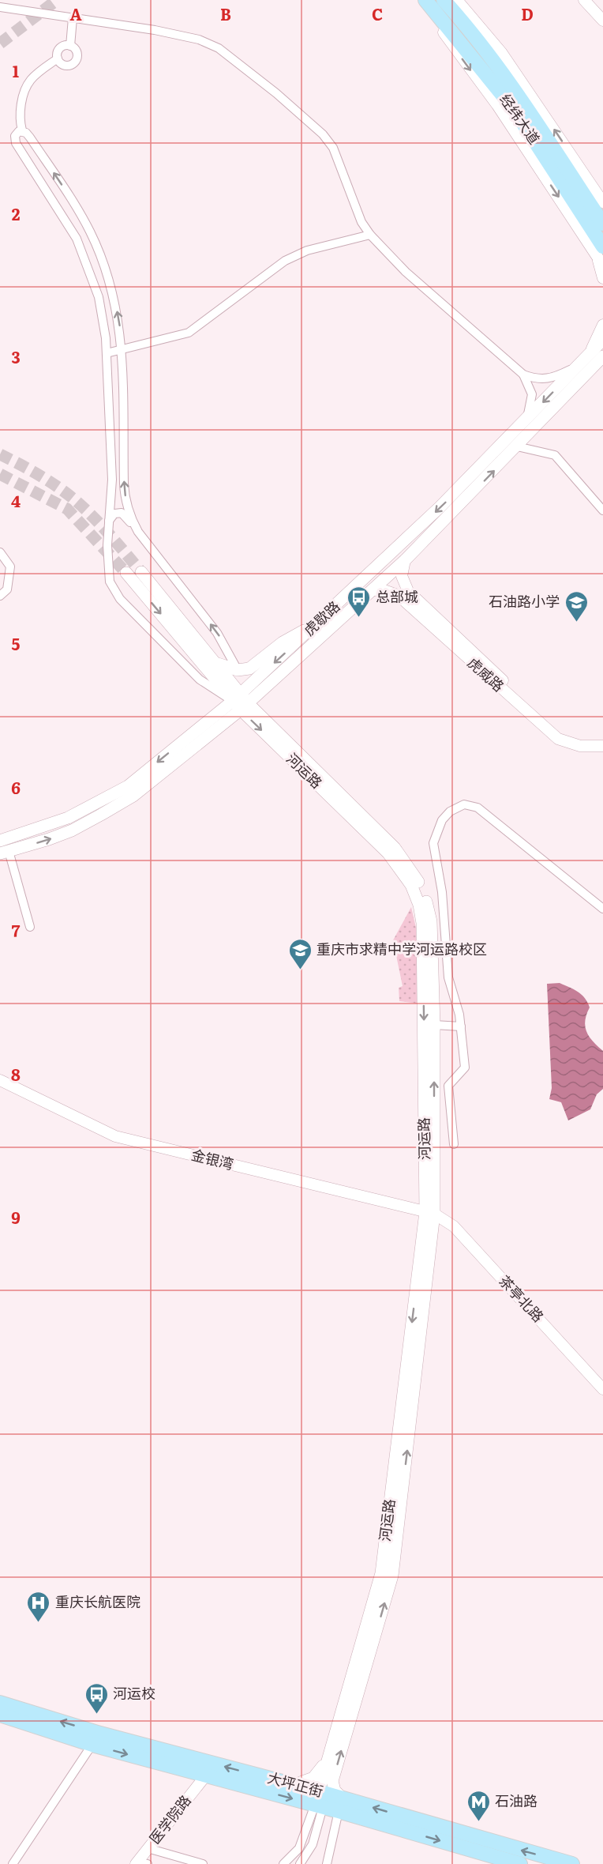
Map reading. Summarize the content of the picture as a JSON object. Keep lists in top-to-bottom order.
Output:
{
  "streets": {
    "main road": [
      "经纬大道",
      "虎歇路",
      "河运路",
      "大坪正街"
    ],
    "street": [
      "虎威路",
      "金银湾",
      "茶亭北路",
      "医学院路"
    ]
  },
  "crossings": [
    ["虎歇路", "虎威路"],
    ["虎歇路", "河运路"],
    ["河运路", "金银湾"],
    ["河运路", "茶亭北路"],
    ["河运路", "大坪正街"],
    ["金银湾", "茶亭北路"],
    ["大坪正街", "医学院路"]
  ],
  "places": {
    "bus stop": ["总部城", "河运校"],
    "school or university": ["石油路小学", "重庆市求精中学河运路校区"],
    "hospital": ["重庆长航医院"],
    "metro station": ["石油路"]
  },
  "grid": {
    "columns": [
      "A",
      "B",
      "C",
      "D"
    ],
    "rows": [
      "1",
      "2",
      "3",
      "4",
      "5",
      "6",
      "7",
      "8",
      "9"
    ]
  }
}
